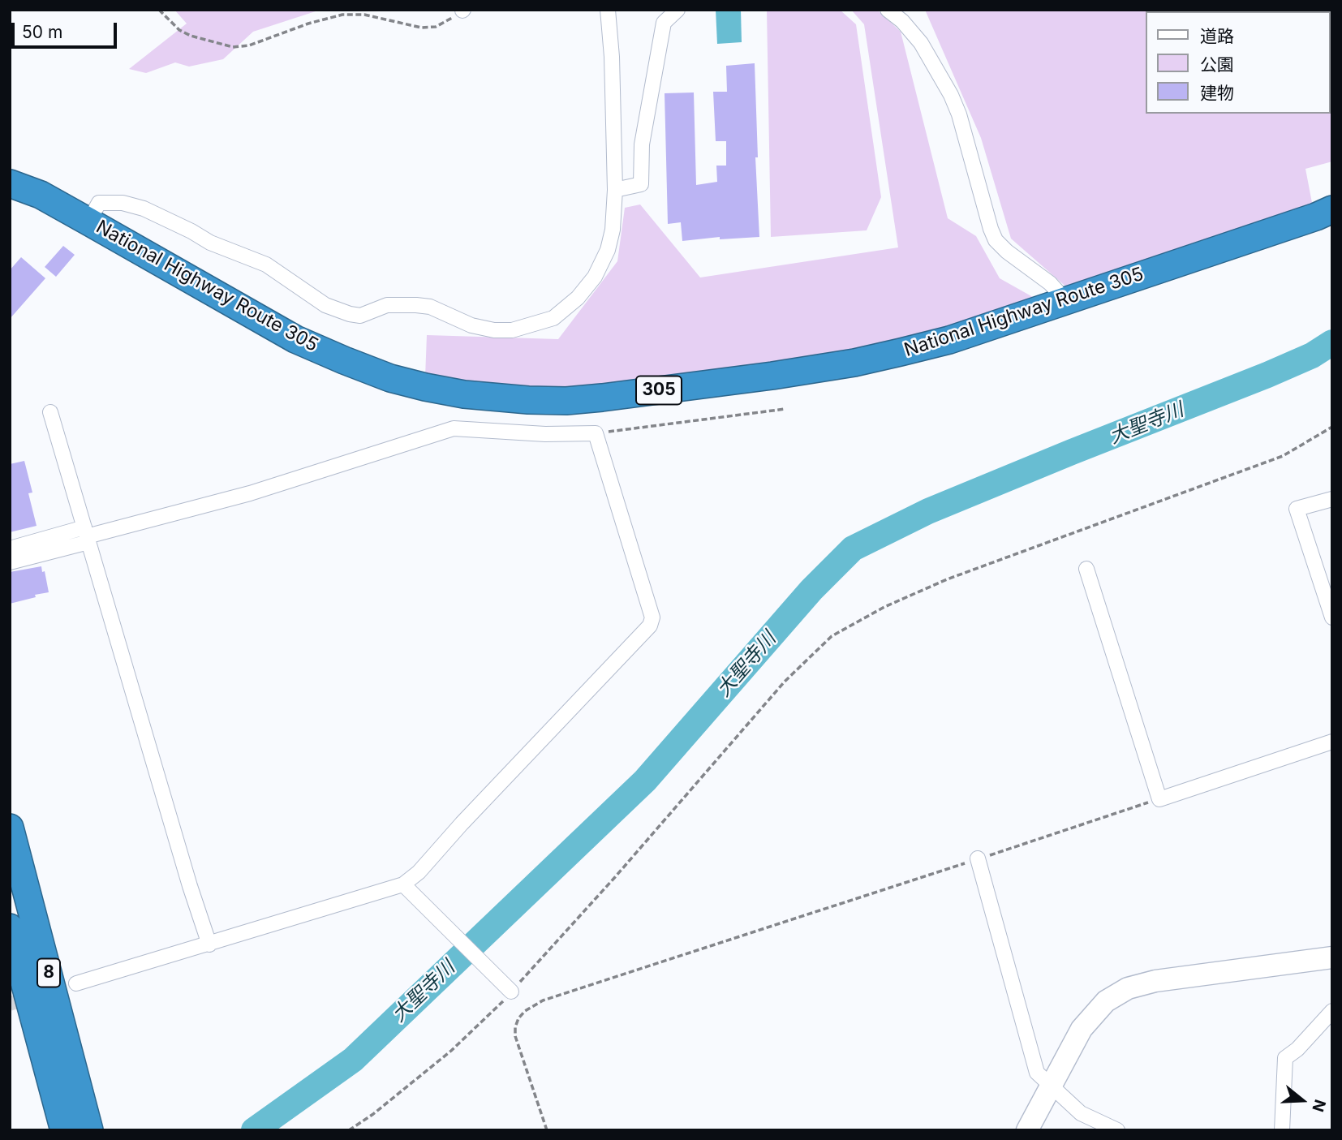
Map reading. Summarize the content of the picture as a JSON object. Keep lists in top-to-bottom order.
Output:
{
  "streets": {
    "highway": ["National Highway Route 305", "305", "8"]
  },
  "water": ["大聖寺川"],
  "legend": ["道路", "公園", "建物"],
  "scale_bar": "50 m",
  "north": "right"
}
